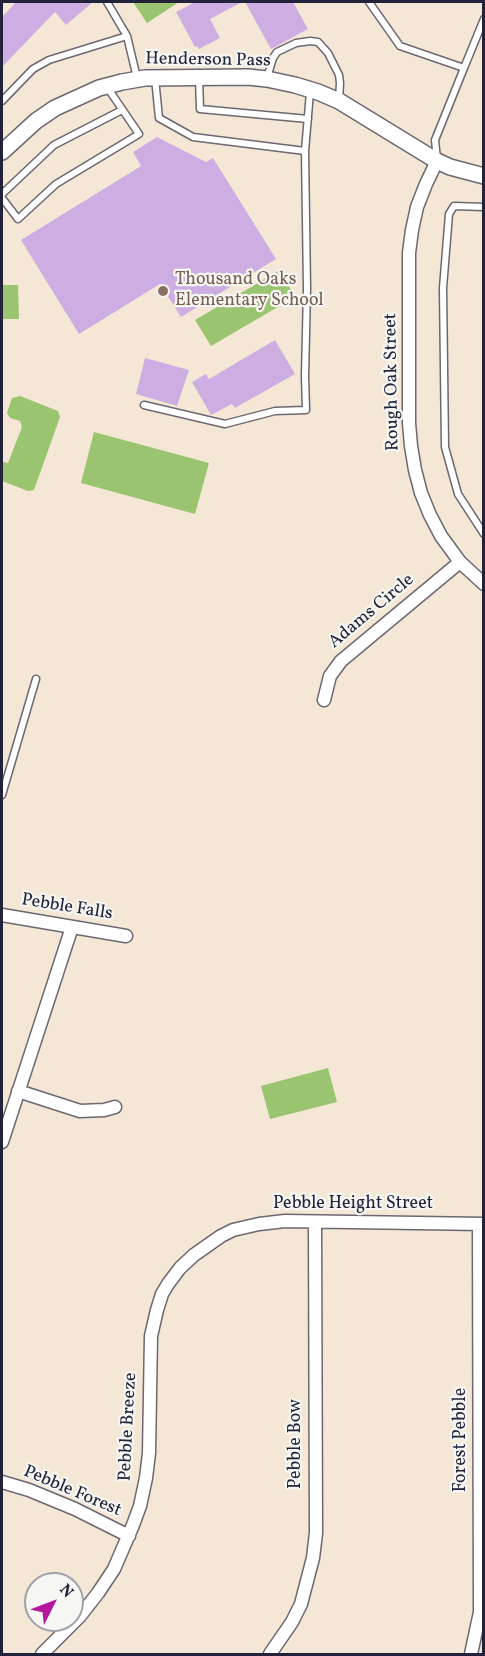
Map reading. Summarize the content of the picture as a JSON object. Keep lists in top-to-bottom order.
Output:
{
  "streets": {
    "street": [
      "Henderson Pass",
      "Rough Oak Street",
      "Adams Circle",
      "Pebble Falls",
      "Pebble Height Street",
      "Pebble Breeze",
      "Forest Pebble",
      "Pebble Bow",
      "Pebble Forest"
    ]
  },
  "crossings": [
    ["Henderson Pass", "Rough Oak Street"],
    ["Rough Oak Street", "Adams Circle"],
    ["Pebble Height Street", "Pebble Breeze"],
    ["Pebble Height Street", "Forest Pebble"],
    ["Pebble Height Street", "Pebble Bow"],
    ["Pebble Breeze", "Pebble Forest"]
  ],
  "places": ["Thousand Oaks Elementary School"],
  "north": "top right"
}
